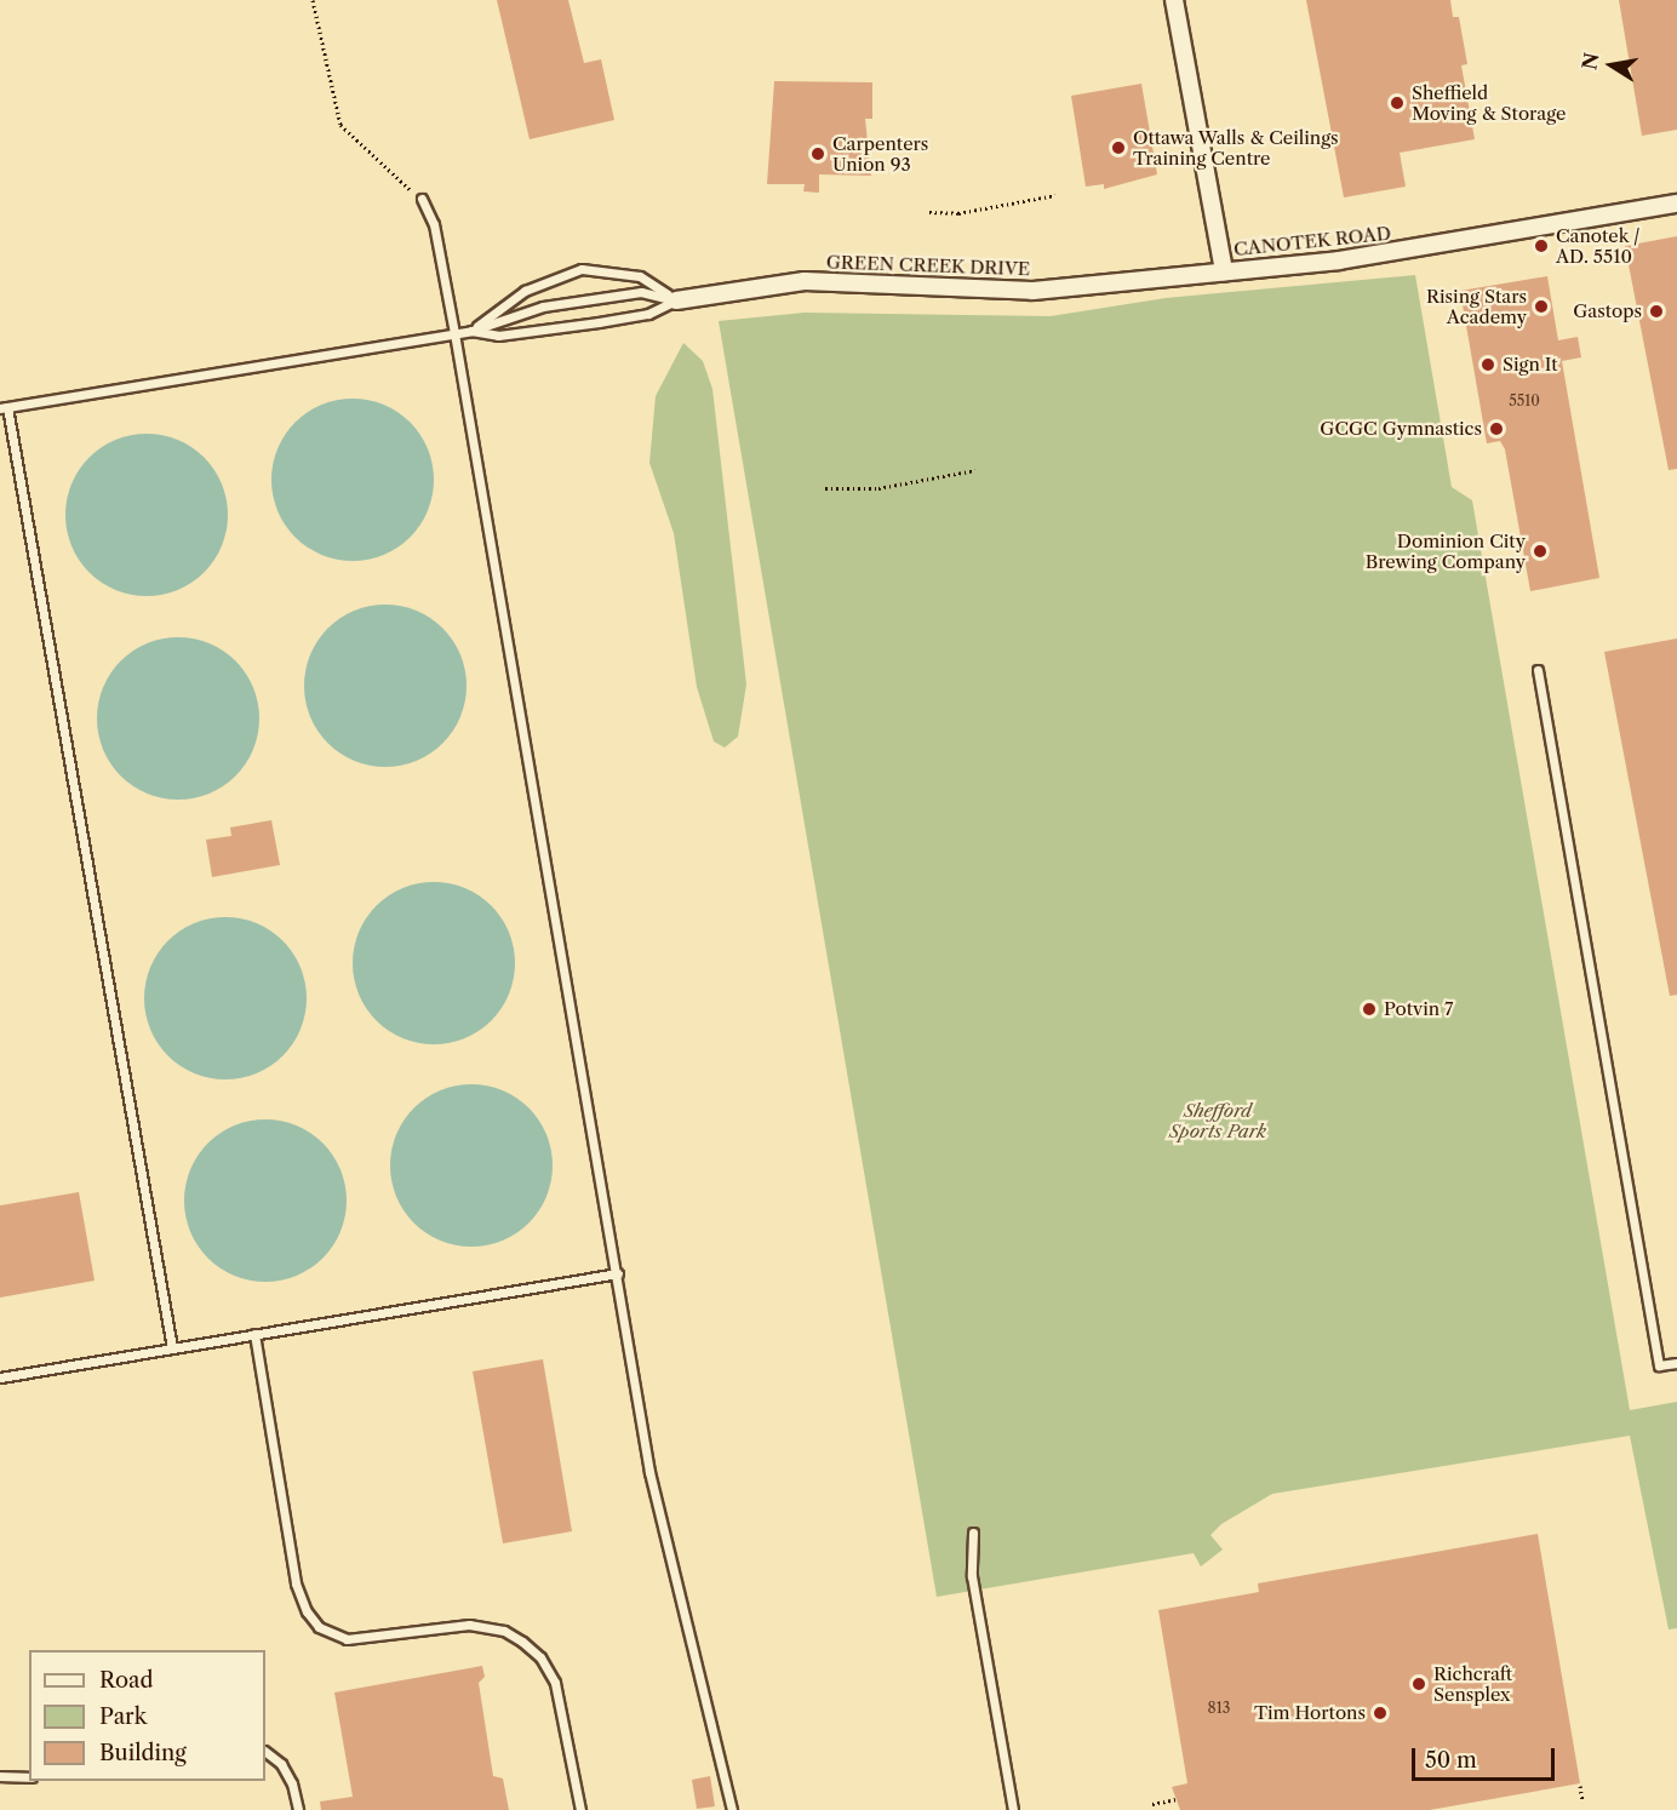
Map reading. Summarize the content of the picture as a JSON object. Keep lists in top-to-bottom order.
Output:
{
  "streets": {
    "street": ["CANOTEK ROAD", "GREEN CREEK DRIVE"]
  },
  "crossings": [
    ["CANOTEK ROAD", "GREEN CREEK DRIVE"]
  ],
  "parks": ["Shefford Sports Park"],
  "places": [
    "Sheffield Moving & Storage",
    "Ottawa Walls & Ceilings Training Centre",
    "Carpenters Union 93",
    "Canotek / AD. 5510",
    "Rising Stars Academy",
    "Gastops",
    "Sign It",
    "GCGC Gymnastics",
    "Dominion City Brewing Company",
    "Potvin 7",
    "Richcraft Sensplex",
    "Tim Hortons"
  ],
  "house_numbers": ["5510", "813"],
  "legend": ["Road", "Park", "Building"],
  "scale_bar": "50 m",
  "north": "left"
}
